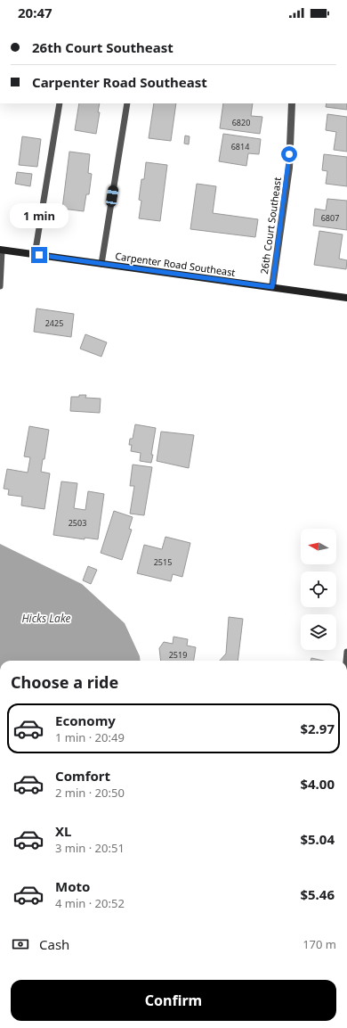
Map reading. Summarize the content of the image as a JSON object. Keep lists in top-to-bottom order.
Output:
{
  "streets": {
    "street": ["26th Court Southeast", "Carpenter Road Southeast"]
  },
  "crossings": [
    ["26th Court Southeast", "Carpenter Road Southeast"]
  ],
  "water": ["Hicks Lake"],
  "house_numbers": [
    "6820",
    "6814",
    "6807",
    "2425",
    "2503",
    "2515",
    "2519"
  ],
  "north": "left",
  "page": {
    "status": "20:47",
    "banner": ["26th Court Southeast", "Carpenter Road Southeast"],
    "bubble": "1 min",
    "heading": "Choose a ride",
    "list": [
      {
        "name": "Economy",
        "note": "1 min · 20:49",
        "value": "$2.97"
      },
      {
        "name": "Comfort",
        "note": "2 min · 20:50",
        "value": "$4.00"
      },
      {
        "name": "XL",
        "note": "3 min · 20:51",
        "value": "$5.04"
      },
      {
        "name": "Moto",
        "note": "4 min · 20:52",
        "value": "$5.46"
      }
    ],
    "pay": ["Cash", "170 m"],
    "buttons": "Confirm"
  }
}
